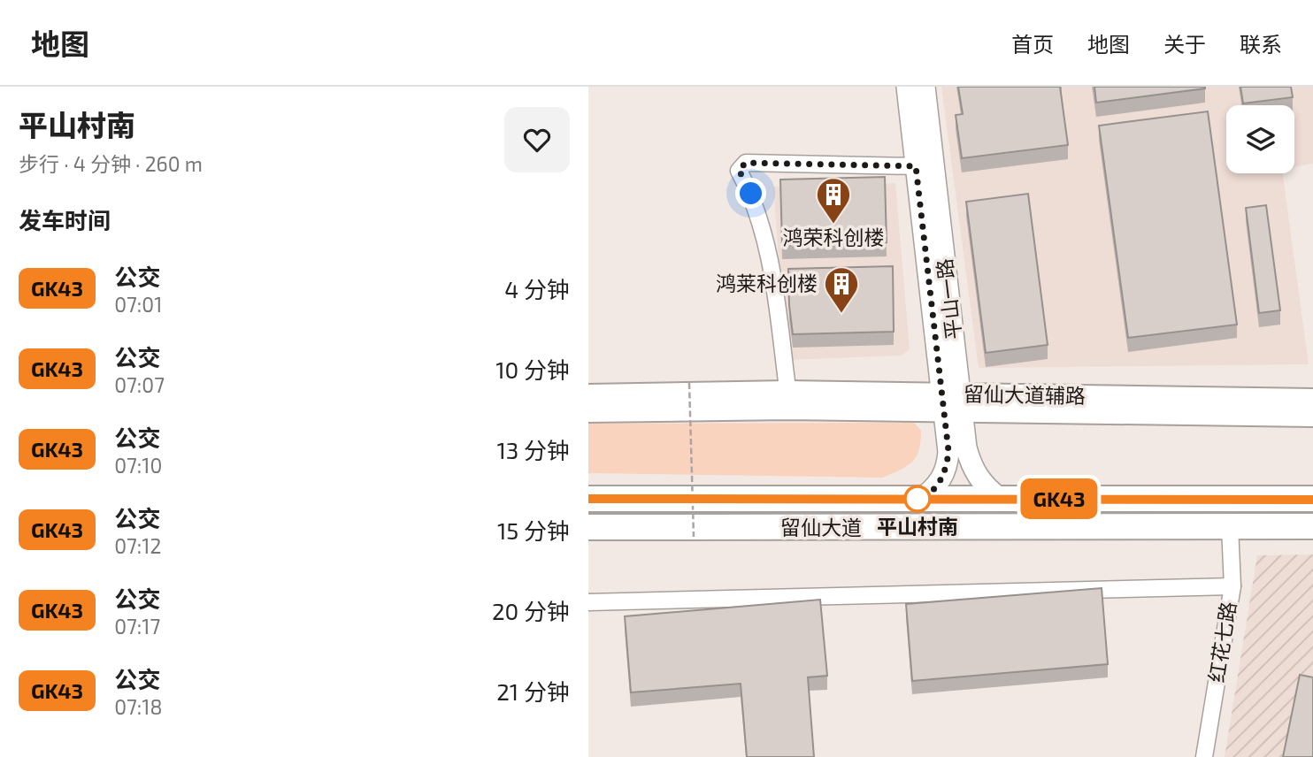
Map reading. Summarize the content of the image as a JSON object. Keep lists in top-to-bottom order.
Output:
{
  "streets": {
    "main road": ["留仙大道辅路", "留仙大道"],
    "street": ["平山一路", "红花七路"]
  },
  "crossings": [
    ["平山一路", "留仙大道辅路"],
    ["平山一路", "留仙大道"],
    ["留仙大道", "红花七路"]
  ],
  "places": {
    "building": ["鸿荣科创楼", "鸿莱科创楼"],
    "other": ["平山村南"]
  },
  "lines": ["bus line GK43"],
  "page": {
    "header": "地图",
    "nav": [
      "首页",
      "地图",
      "关于",
      "联系"
    ],
    "heading": [
      ["平山村南", "步行 · 4 分钟 · 260 m"],
      "发车时间"
    ],
    "on_map": "GK43",
    "list": [
      {
        "mark": "GK43",
        "name": "公交",
        "note": "07:01",
        "value": "4 分钟"
      },
      {
        "mark": "GK43",
        "name": "公交",
        "note": "07:07",
        "value": "10 分钟"
      },
      {
        "mark": "GK43",
        "name": "公交",
        "note": "07:10",
        "value": "13 分钟"
      },
      {
        "mark": "GK43",
        "name": "公交",
        "note": "07:12",
        "value": "15 分钟"
      },
      {
        "mark": "GK43",
        "name": "公交",
        "note": "07:17",
        "value": "20 分钟"
      },
      {
        "mark": "GK43",
        "name": "公交",
        "note": "07:18",
        "value": "21 分钟"
      }
    ]
  }
}
